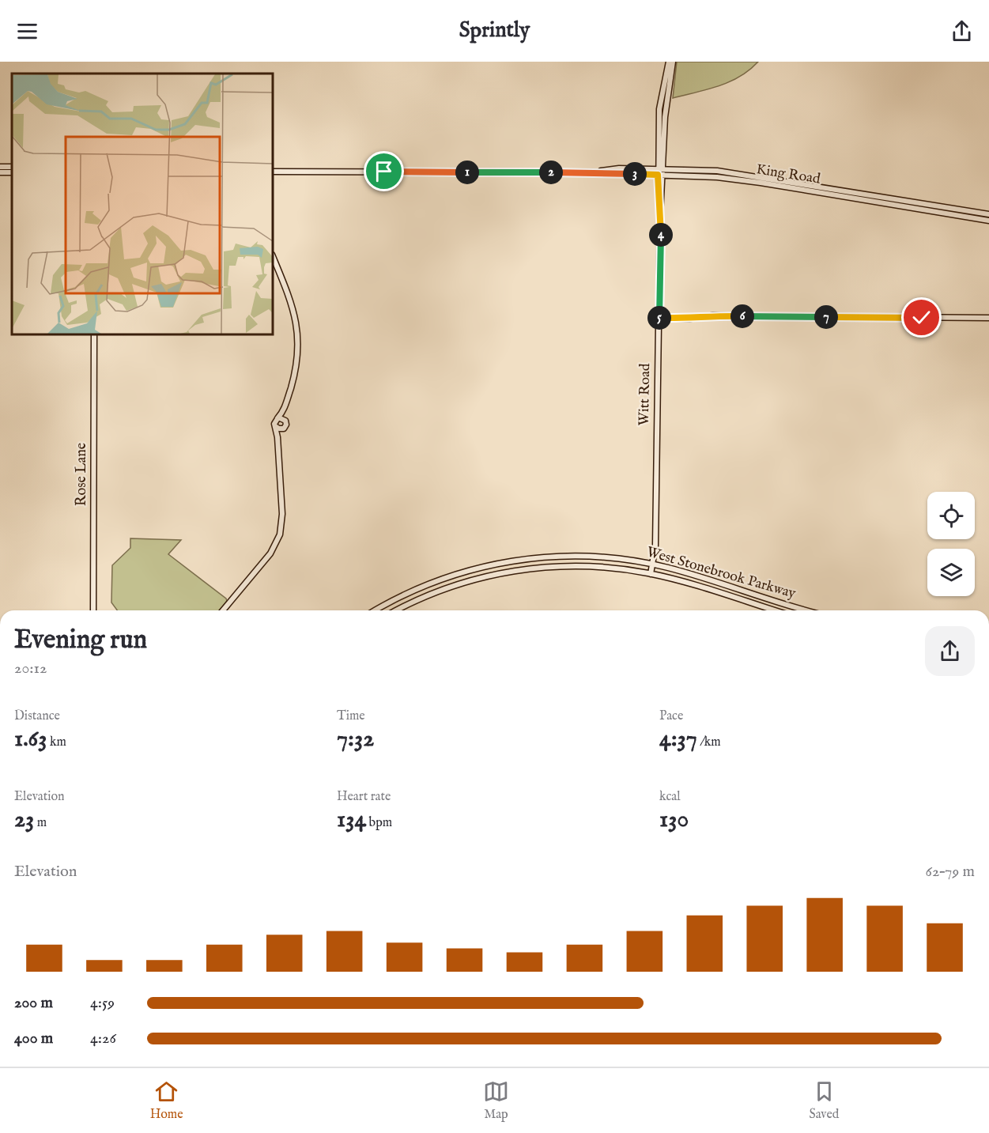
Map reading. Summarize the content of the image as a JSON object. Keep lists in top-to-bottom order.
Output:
{
  "streets": {
    "street": [
      "King Road",
      "Witt Road",
      "Rose Lane",
      "West Stonebrook Parkway"
    ]
  },
  "crossings": [
    ["King Road", "Witt Road"],
    ["Witt Road", "West Stonebrook Parkway"]
  ],
  "page": {
    "header": "Sprintly",
    "pins": [
      "1",
      "2",
      "3",
      "4",
      "6",
      "7",
      "5"
    ],
    "heading": ["Evening run", "20:12"],
    "stats": [
      ["Distance", "1.63 km"],
      ["Time", "7:32"],
      ["Pace", "4:37 /km"],
      ["Elevation", "23 m"],
      ["Heart rate", "134 bpm"],
      ["kcal", "130"]
    ],
    "chart": ["Elevation", "62–79 m"],
    "list": [
      {
        "name": "200 m",
        "note": "4:59"
      },
      {
        "name": "400 m",
        "note": "4:26"
      }
    ],
    "tabs": ["Home", "Map", "Saved"]
  }
}
